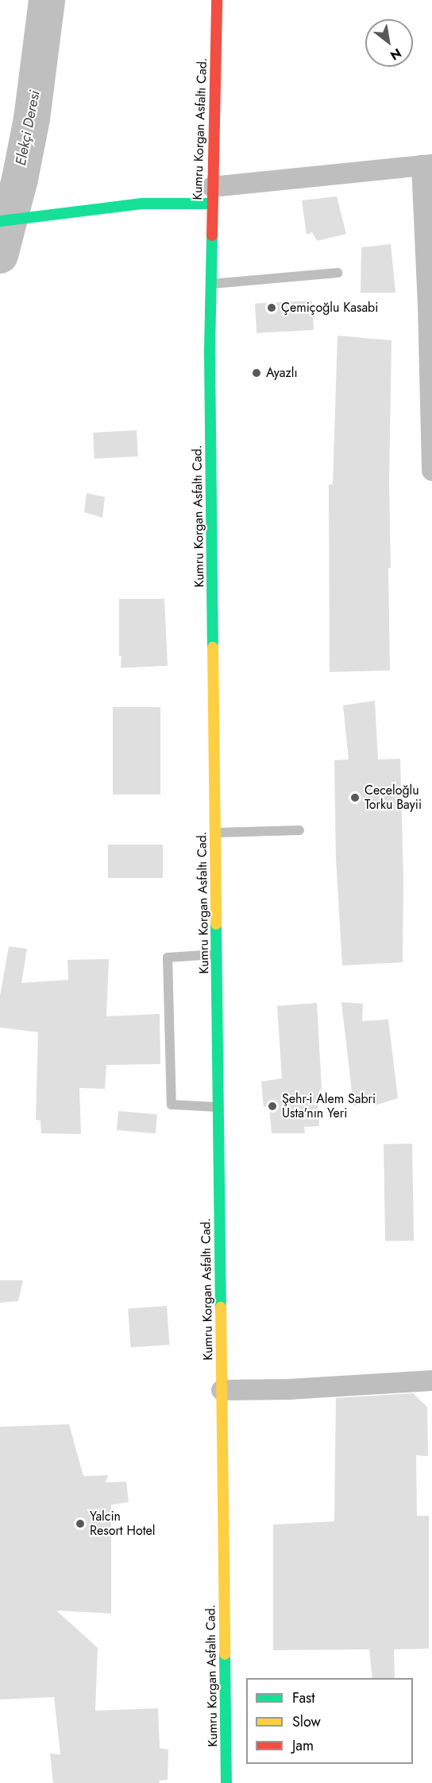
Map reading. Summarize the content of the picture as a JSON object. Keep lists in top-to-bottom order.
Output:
{
  "streets": {
    "main road": ["Kumru Korgan Asfaltı Cad."]
  },
  "water": ["Elekçi Deresi"],
  "places": [
    "Çemiçoğlu Kasabi",
    "Ayazlı",
    "Ceceloğlu Torku Bayii",
    "Şehr-i Alem Sabri Usta'nın Yeri",
    "Yalcin Resort Hotel"
  ],
  "legend": ["Fast", "Slow", "Jam"],
  "north": "bottom right"
}
